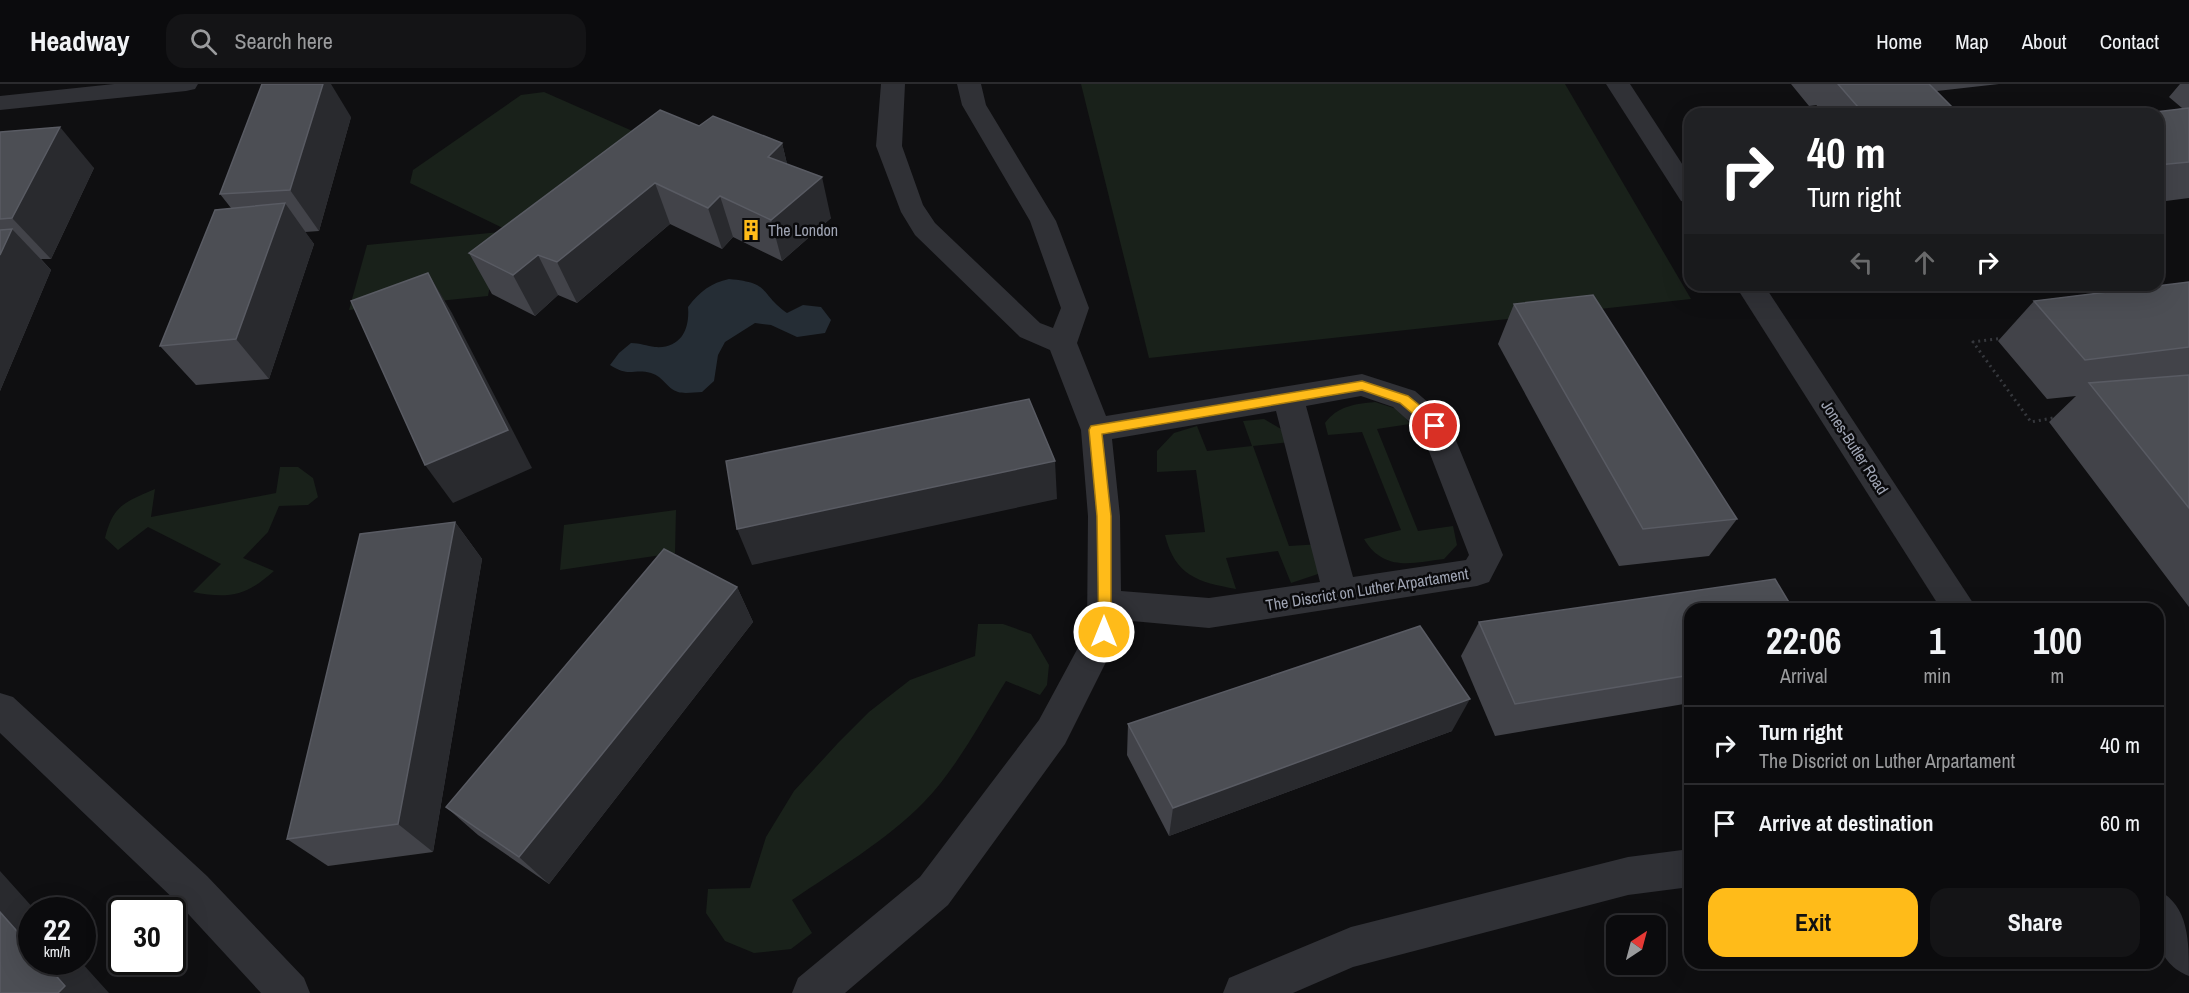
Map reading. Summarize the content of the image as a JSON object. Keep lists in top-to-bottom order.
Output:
{
  "streets": {
    "street": ["Jones-Butler Road", "The Discrict on Luther Arpartament"]
  },
  "places": {
    "building": ["The London"]
  },
  "north": "top right",
  "page": {
    "header": "Headway",
    "search": "Search here",
    "nav": [
      "Home",
      "Map",
      "About",
      "Contact"
    ],
    "turn": ["40 m", "Turn right"],
    "eta": [
      "22:06",
      "Arrival",
      "1",
      "min",
      "100",
      "m"
    ],
    "list": [
      {
        "name": "Turn right",
        "note": "The Discrict on Luther Arpartament",
        "value": "40 m"
      },
      {
        "name": "Arrive at destination",
        "value": "60 m"
      }
    ],
    "buttons": ["Exit", "Share"],
    "speed": "22 km/h",
    "limit": "30"
  }
}
